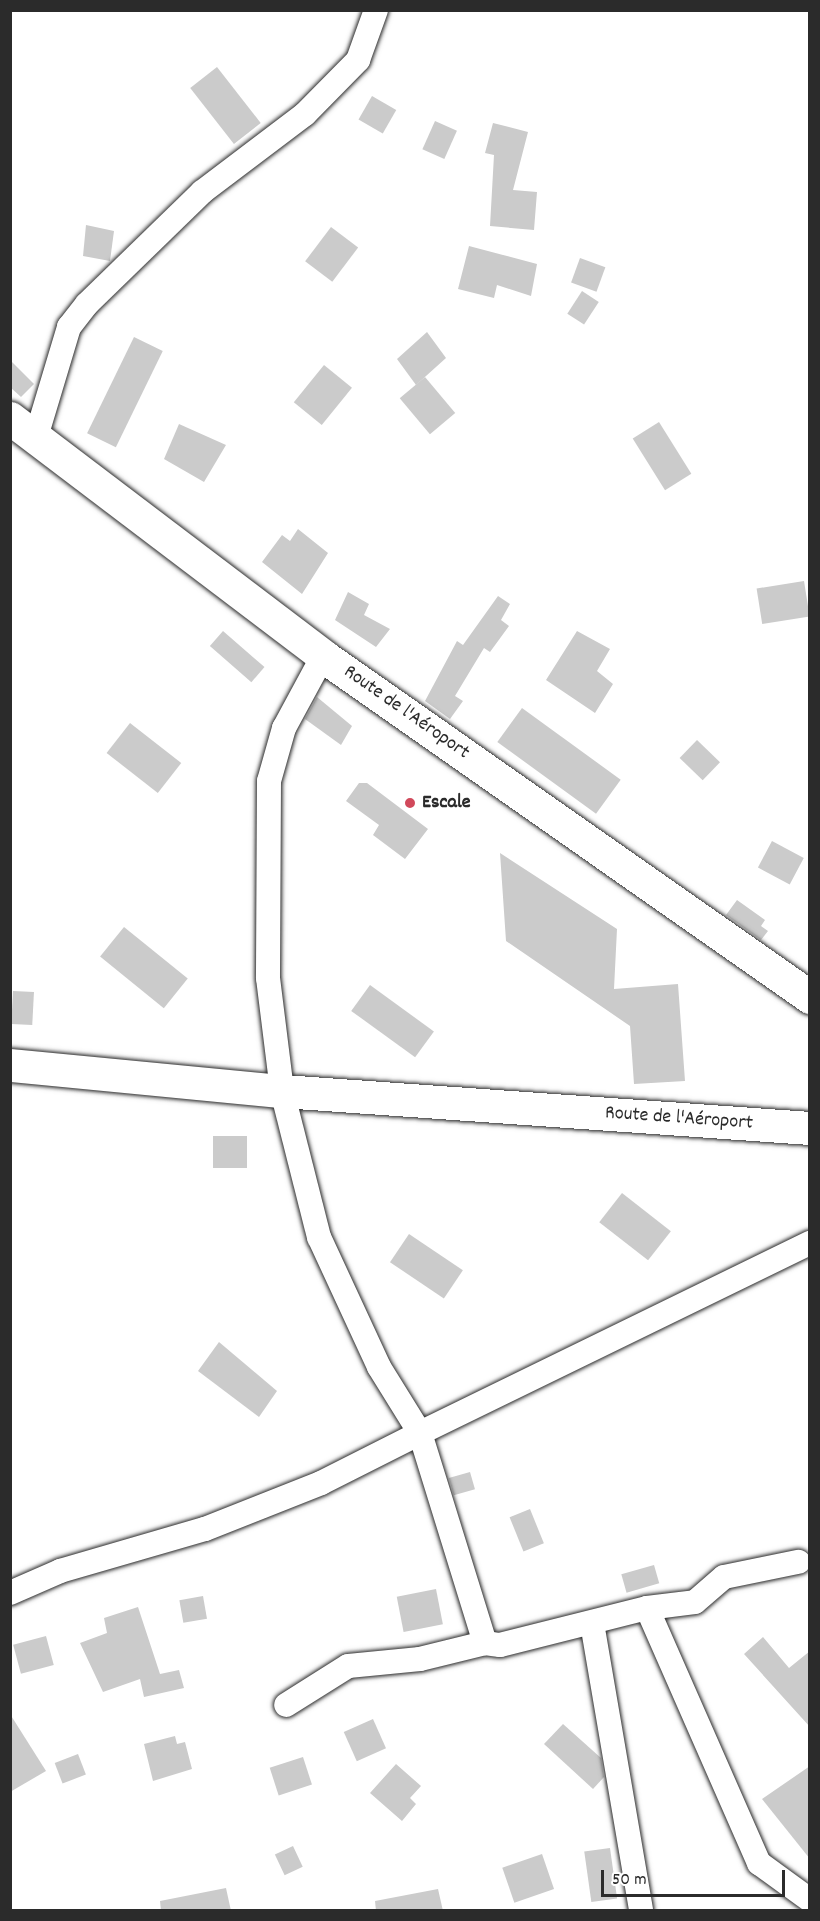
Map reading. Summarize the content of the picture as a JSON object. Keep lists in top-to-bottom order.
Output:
{
  "streets": {
    "main road": ["Route de l'Aéroport"]
  },
  "places": ["Escale"],
  "scale_bar": "50 m"
}
